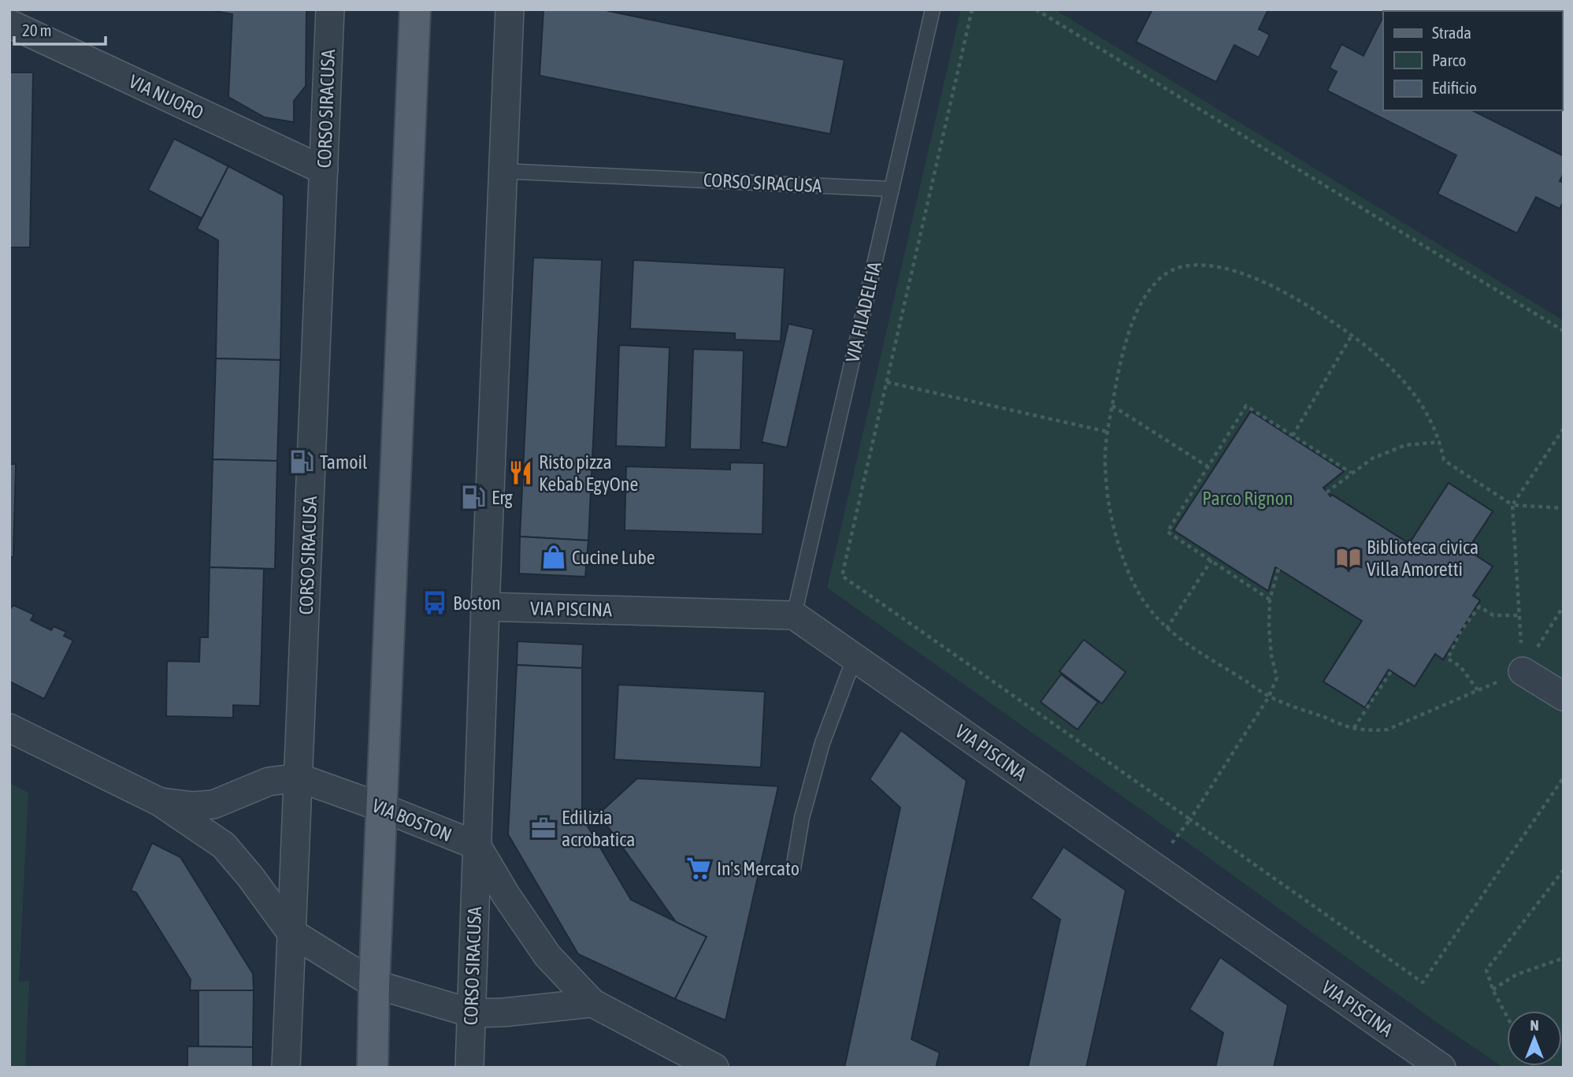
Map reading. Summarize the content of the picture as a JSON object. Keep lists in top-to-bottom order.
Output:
{
  "streets": {
    "street": [
      "VIA NUORO",
      "CORSO SIRACUSA",
      "VIA PISCINA",
      "VIA BOSTON"
    ],
    "lane": ["VIA FILADELFIA"]
  },
  "crossings": [
    ["VIA NUORO", "CORSO SIRACUSA"],
    ["CORSO SIRACUSA", "VIA FILADELFIA"],
    ["CORSO SIRACUSA", "VIA PISCINA"],
    ["CORSO SIRACUSA", "VIA BOSTON"],
    ["VIA FILADELFIA", "VIA PISCINA"]
  ],
  "parks": ["Parco Rignon"],
  "places": {
    "fuel station": ["Tamoil", "Erg"],
    "restaurant": ["Risto pizza Kebab EgyOne"],
    "shop": ["Cucine Lube"],
    "library": ["Biblioteca civica Villa Amoretti"],
    "bus stop": ["Boston"],
    "office": ["Edilizia acrobatica"],
    "supermarket": ["In's Mercato"]
  },
  "legend": ["Strada", "Parco", "Edificio"],
  "scale_bar": "20 m",
  "north": "top"
}
